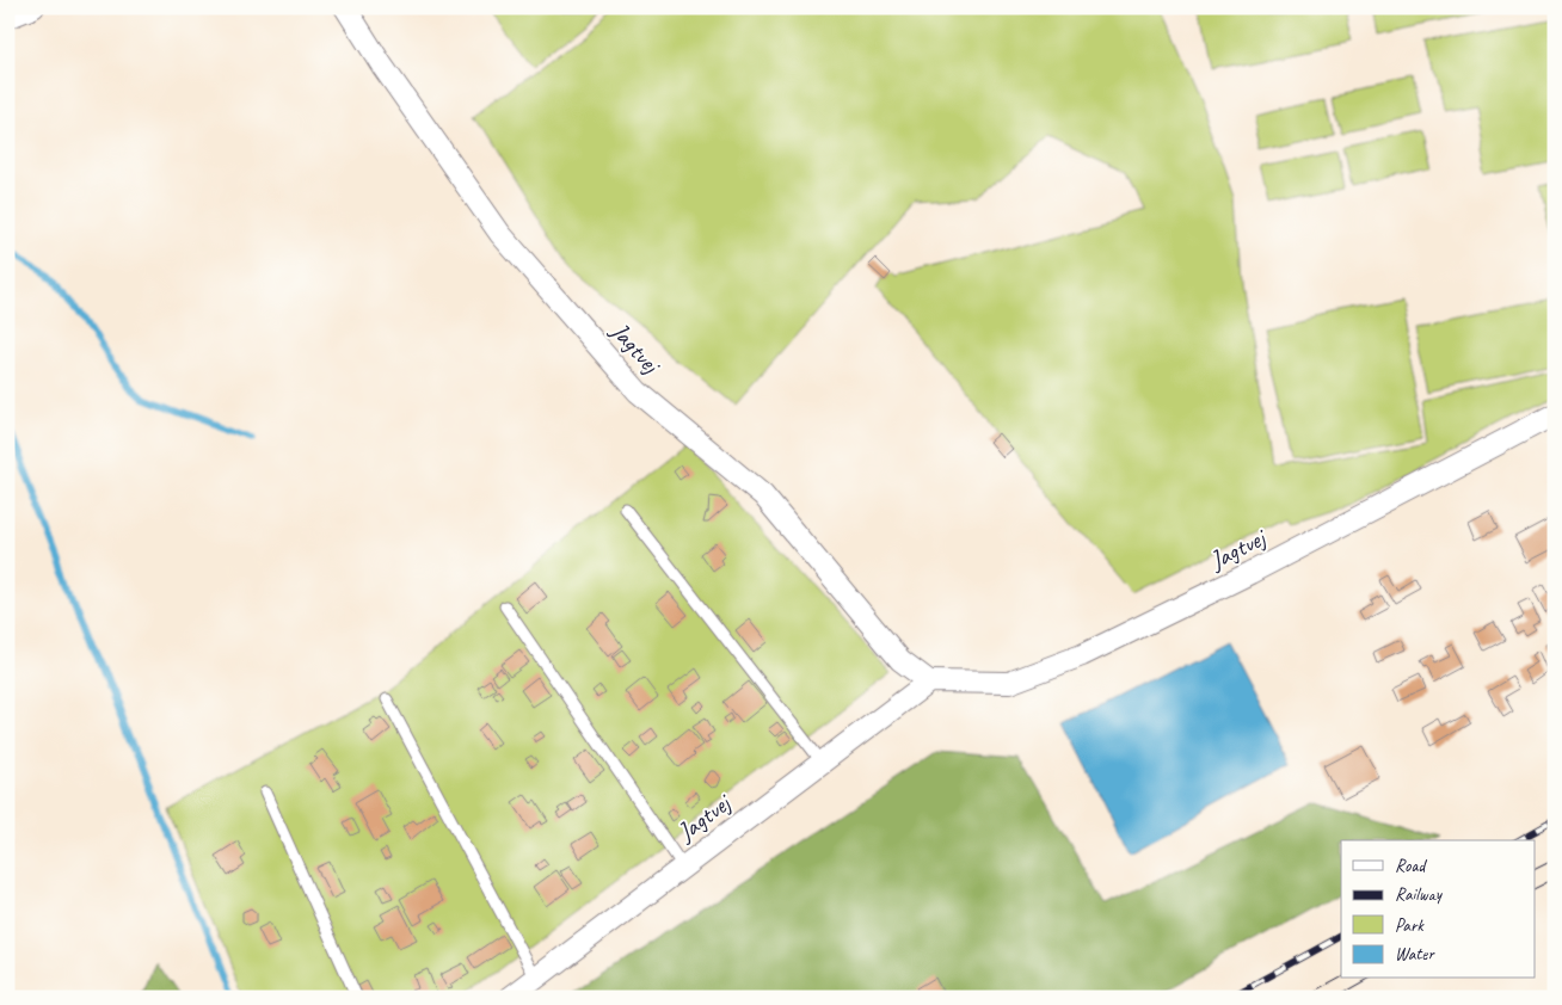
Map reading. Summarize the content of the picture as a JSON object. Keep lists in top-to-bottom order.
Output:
{
  "streets": {
    "street": ["Jagtvej"]
  },
  "legend": [
    "Road",
    "Railway",
    "Park",
    "Water"
  ]
}
